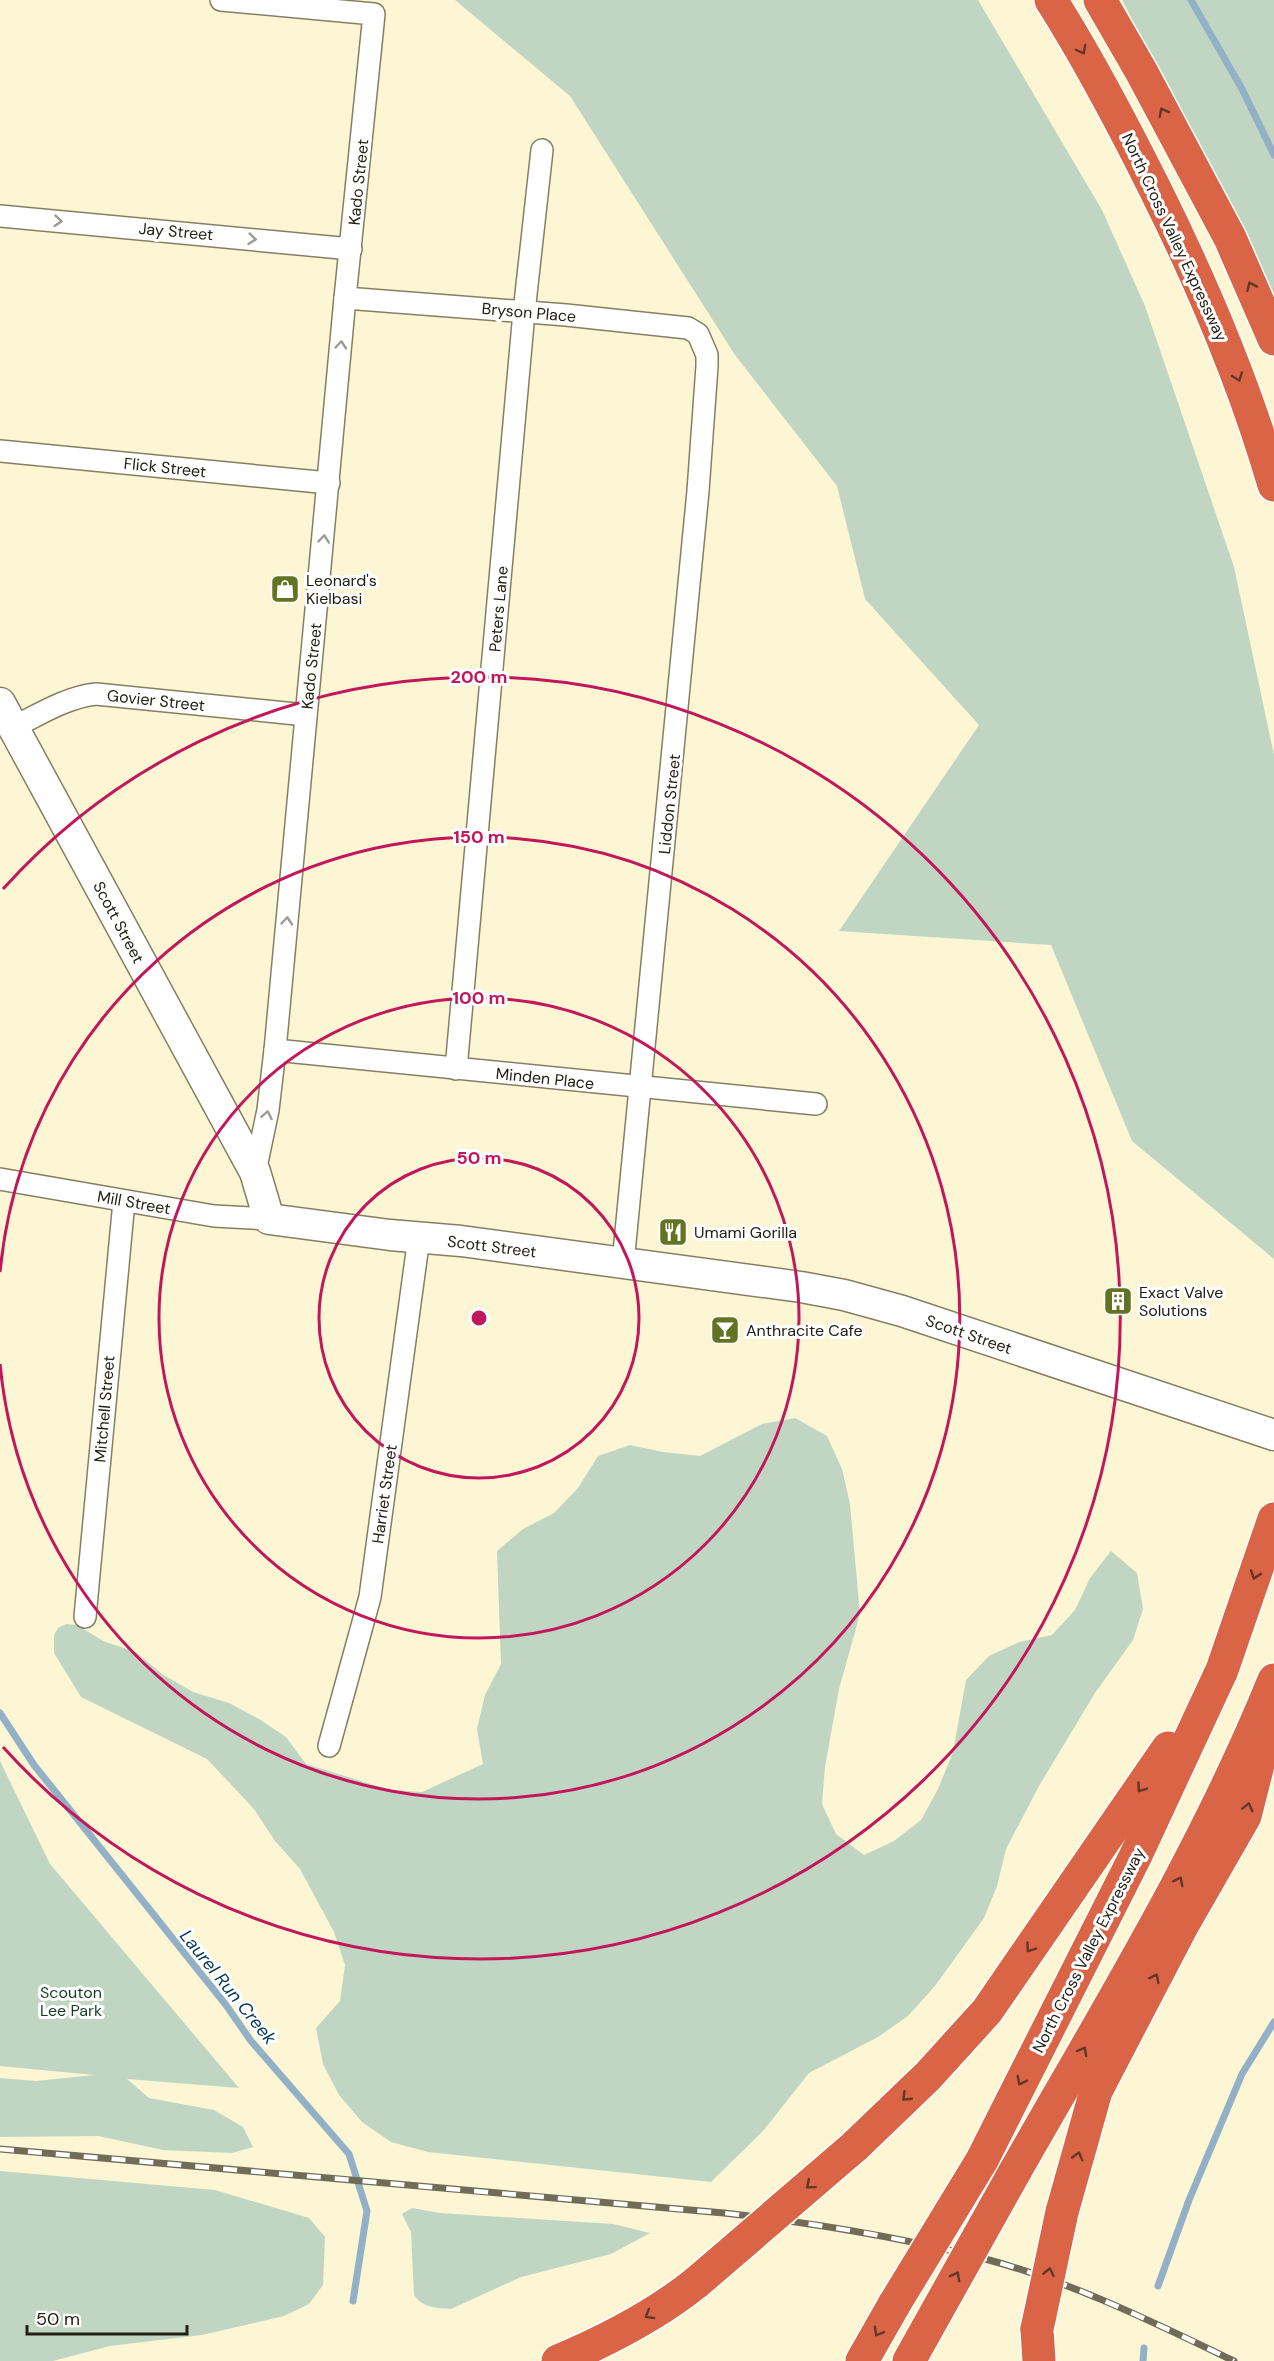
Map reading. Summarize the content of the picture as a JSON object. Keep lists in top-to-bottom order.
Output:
{
  "streets": {
    "highway": ["North Cross Valley Expressway"],
    "street": [
      "Kado Street",
      "Jay Street",
      "Bryson Place",
      "Flick Street",
      "Peters Lane",
      "Govier Street",
      "Liddon Street",
      "Scott Street",
      "Minden Place",
      "Mill Street",
      "Mitchell Street",
      "Harriet Street"
    ]
  },
  "crossings": [
    ["Kado Street", "Jay Street"],
    ["Kado Street", "Bryson Place"],
    ["Kado Street", "Flick Street"],
    ["Kado Street", "Govier Street"],
    ["Kado Street", "Scott Street"],
    ["Kado Street", "Minden Place"],
    ["Bryson Place", "Peters Lane"],
    ["Bryson Place", "Liddon Street"],
    ["Peters Lane", "Minden Place"],
    ["Govier Street", "Scott Street"],
    ["Liddon Street", "Scott Street"],
    ["Liddon Street", "Minden Place"],
    ["Scott Street", "Mill Street"],
    ["Scott Street", "Harriet Street"],
    ["Mill Street", "Mitchell Street"]
  ],
  "one_way": ["Kado Street", "Jay Street"],
  "water": ["Laurel Run Creek"],
  "parks": ["Scouton Lee Park"],
  "places": {
    "shop": ["Leonard's Kielbasi"],
    "restaurant": ["Umami Gorilla"],
    "building": ["Exact Valve Solutions"],
    "bar": ["Anthracite Cafe"]
  },
  "scale_bar": "50 m",
  "rings": [
    "200 m",
    "150 m",
    "100 m",
    "50 m"
  ]
}
